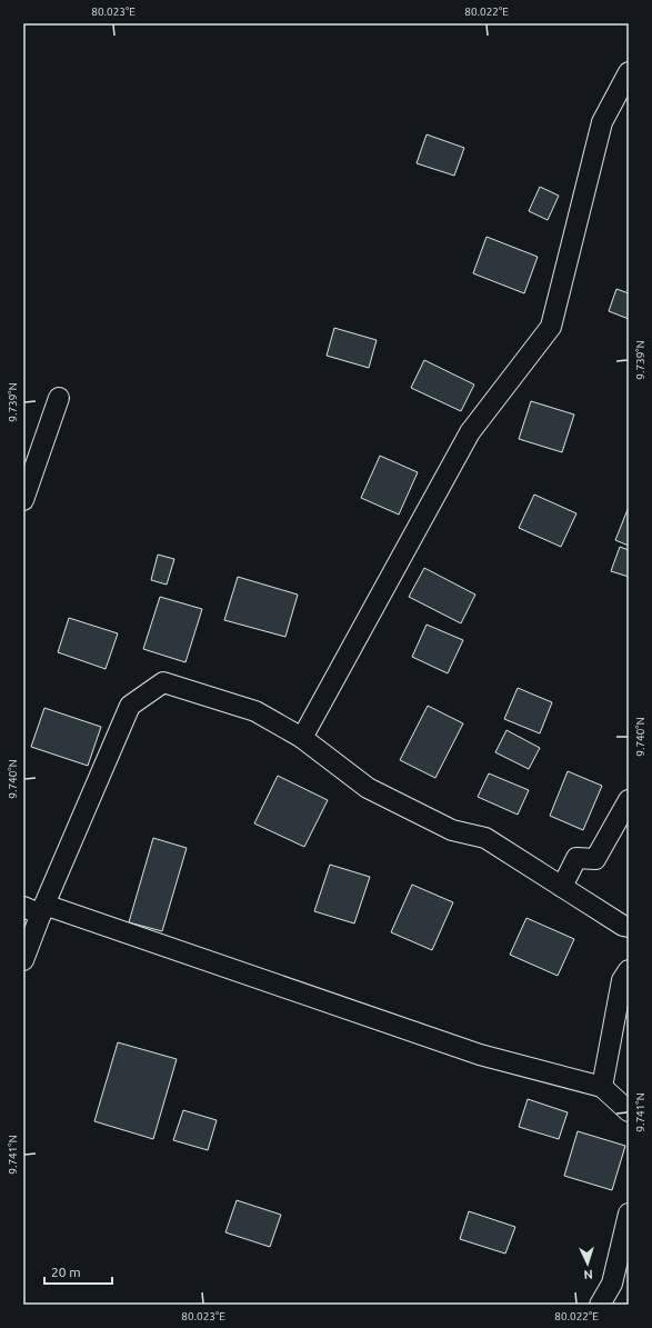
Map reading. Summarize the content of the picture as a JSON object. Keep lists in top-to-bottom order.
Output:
{
  "scale_bar": "20 m",
  "north": "bottom",
  "coordinates": [
    "80.023°E",
    "80.022°E",
    "9.739°N",
    "9.740°N",
    "9.741°N"
  ]
}
